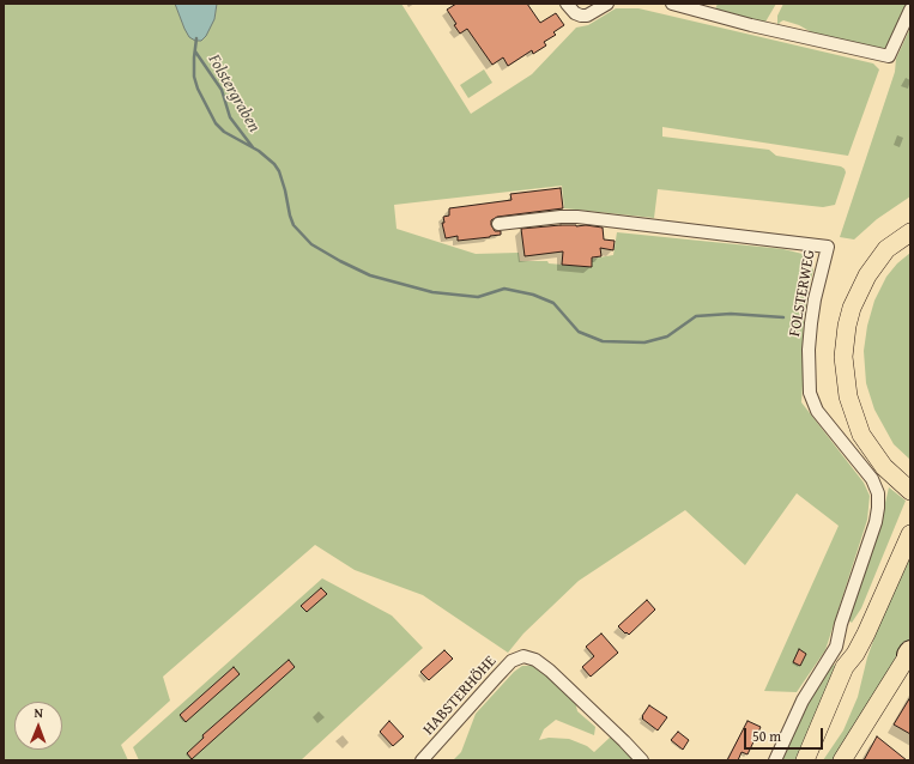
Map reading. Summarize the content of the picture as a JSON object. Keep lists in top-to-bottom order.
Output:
{
  "streets": {
    "street": ["FOLSTERWEG", "HABSTERHÖHE"]
  },
  "water": ["Folstergraben"],
  "scale_bar": "50 m",
  "north": "top"
}
